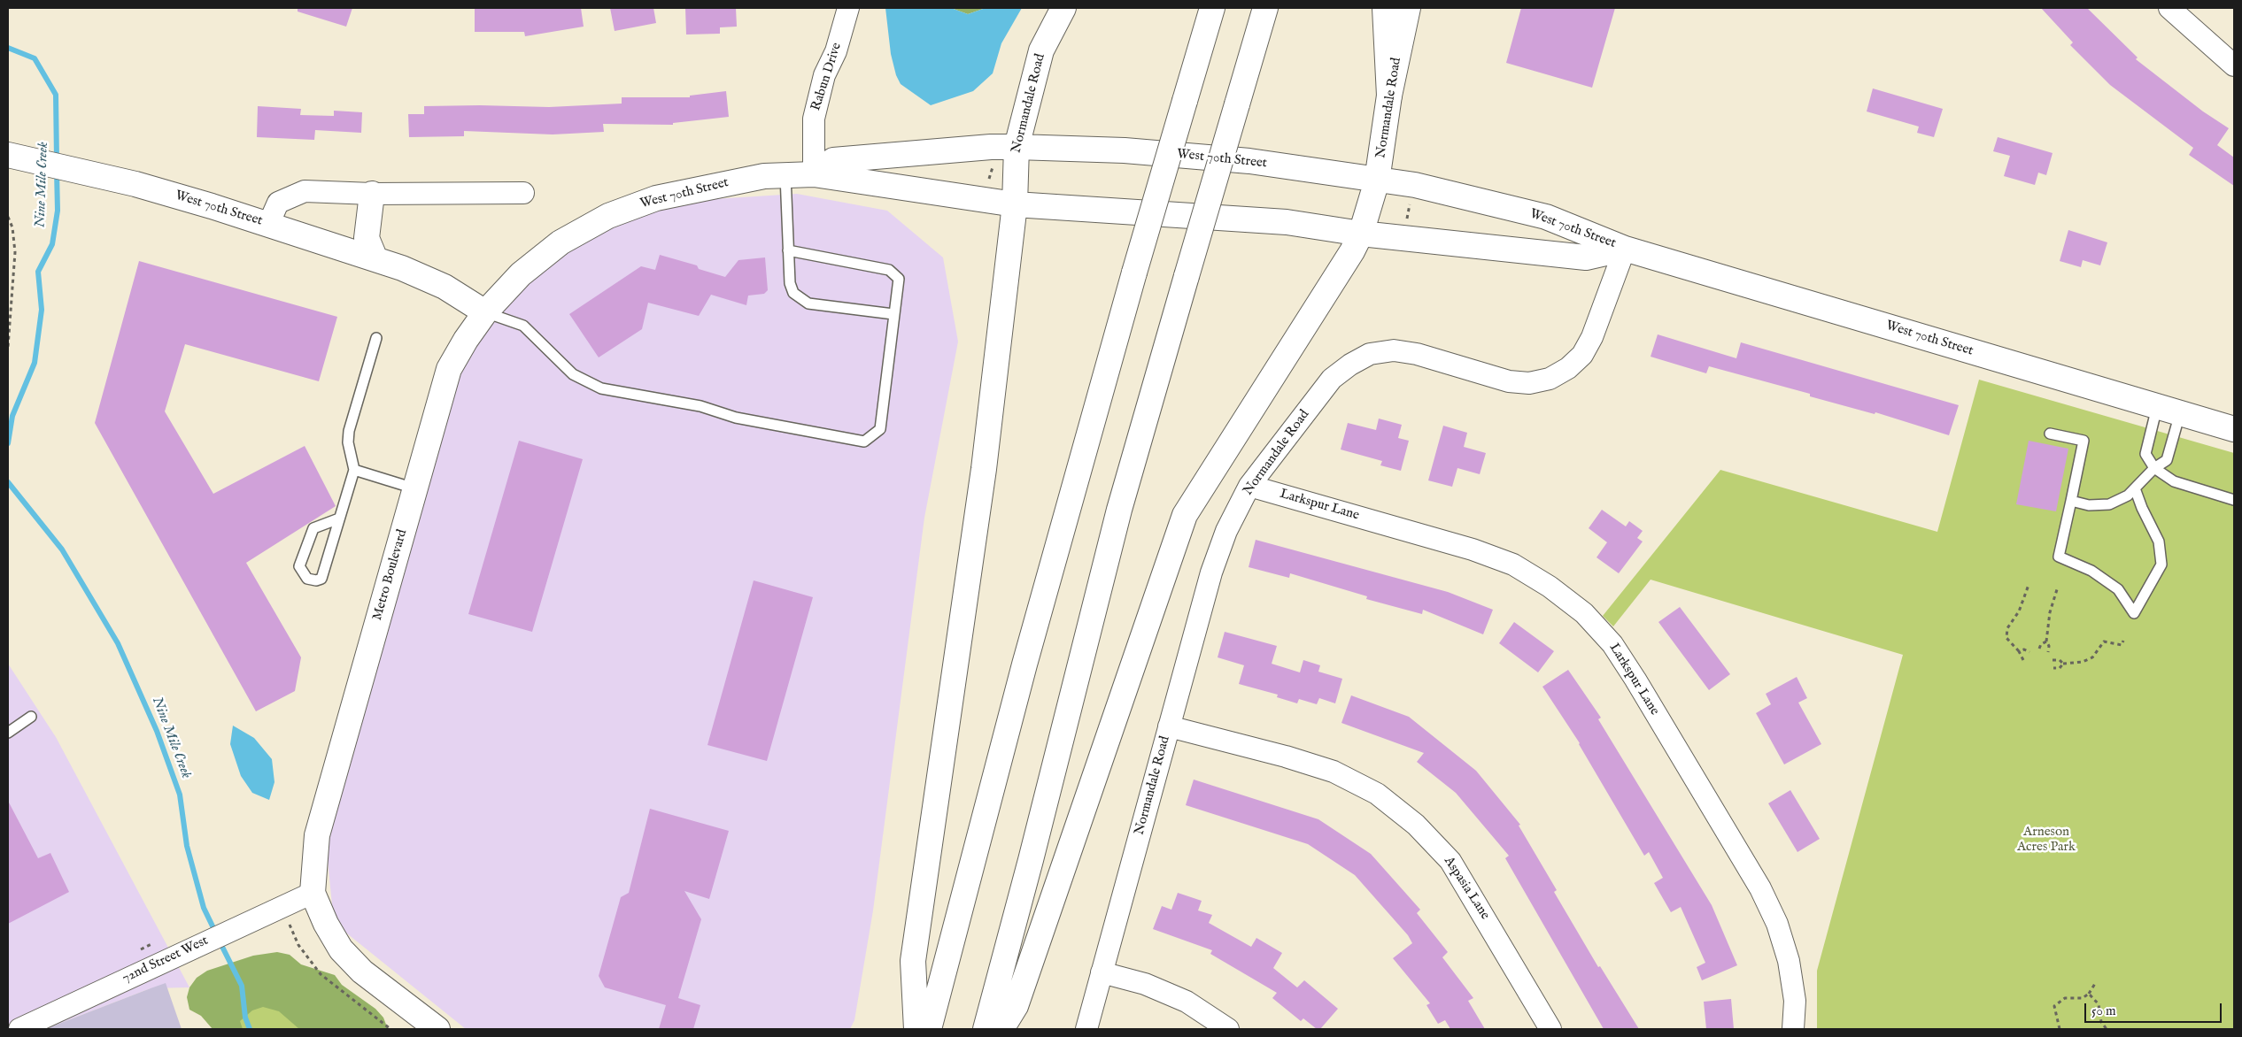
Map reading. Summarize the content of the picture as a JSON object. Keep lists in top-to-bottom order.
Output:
{
  "streets": {
    "main road": ["Normandale Road", "West 70th Street", "Metro Boulevard"],
    "street": [
      "Rabun Drive",
      "Larkspur Lane",
      "Aspasia Lane",
      "72nd Street West"
    ]
  },
  "crossings": [
    ["Rabun Drive", "West 70th Street"],
    ["Normandale Road", "West 70th Street"],
    ["Normandale Road", "Larkspur Lane"],
    ["Normandale Road", "Aspasia Lane"],
    ["West 70th Street", "Metro Boulevard"],
    ["Metro Boulevard", "72nd Street West"]
  ],
  "water": ["Nine Mile Creek"],
  "parks": ["Arneson Acres Park"],
  "scale_bar": "50 m"
}
